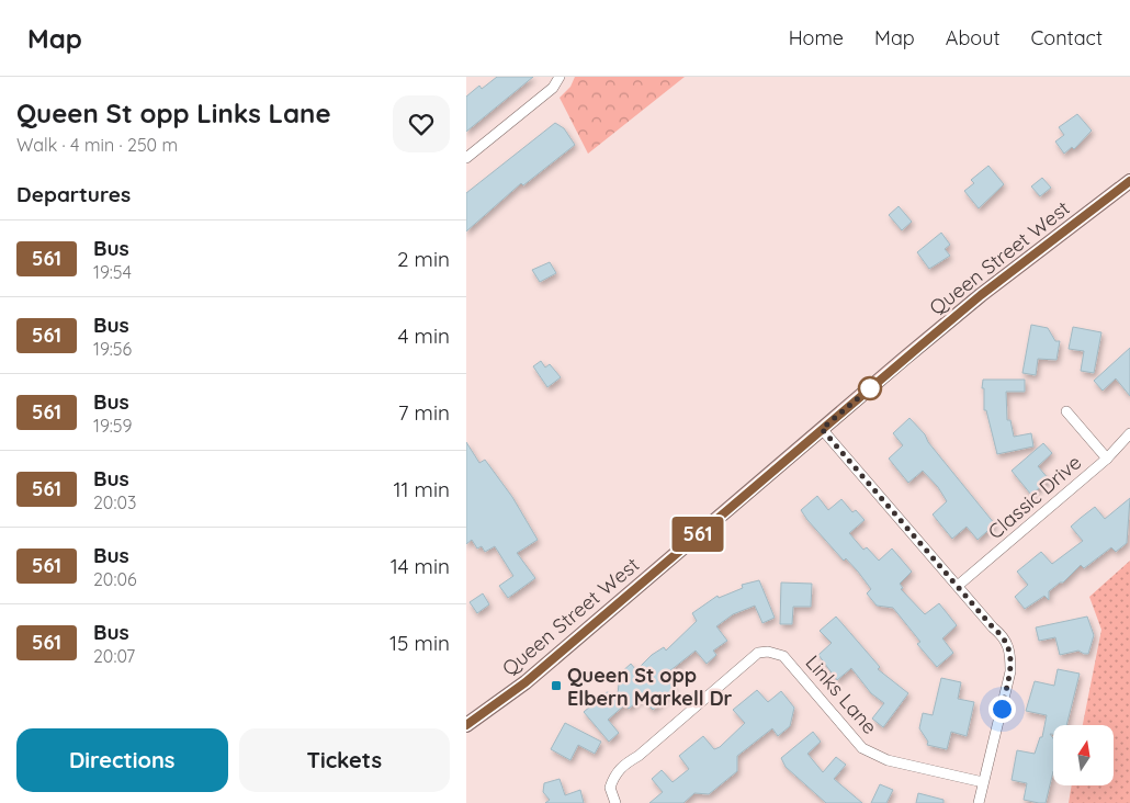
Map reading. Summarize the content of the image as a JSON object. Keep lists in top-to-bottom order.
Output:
{
  "streets": {
    "main road": ["Queen Street West"],
    "street": ["Classic Drive", "Links Lane"]
  },
  "places": {
    "transit": ["Queen St opp Elbern Markell Dr"]
  },
  "lines": ["bus line 561"],
  "north": "top",
  "page": {
    "header": "Map",
    "nav": [
      "Home",
      "Map",
      "About",
      "Contact"
    ],
    "heading": [
      ["Queen St opp Links Lane", "Walk · 4 min · 250 m"],
      "Departures"
    ],
    "on_map": "561",
    "list": [
      {
        "mark": "561",
        "name": "Bus",
        "note": "19:54",
        "value": "2 min"
      },
      {
        "mark": "561",
        "name": "Bus",
        "note": "19:56",
        "value": "4 min"
      },
      {
        "mark": "561",
        "name": "Bus",
        "note": "19:59",
        "value": "7 min"
      },
      {
        "mark": "561",
        "name": "Bus",
        "note": "20:03",
        "value": "11 min"
      },
      {
        "mark": "561",
        "name": "Bus",
        "note": "20:06",
        "value": "14 min"
      },
      {
        "mark": "561",
        "name": "Bus",
        "note": "20:07",
        "value": "15 min"
      }
    ],
    "buttons": ["Directions", "Tickets"]
  }
}
